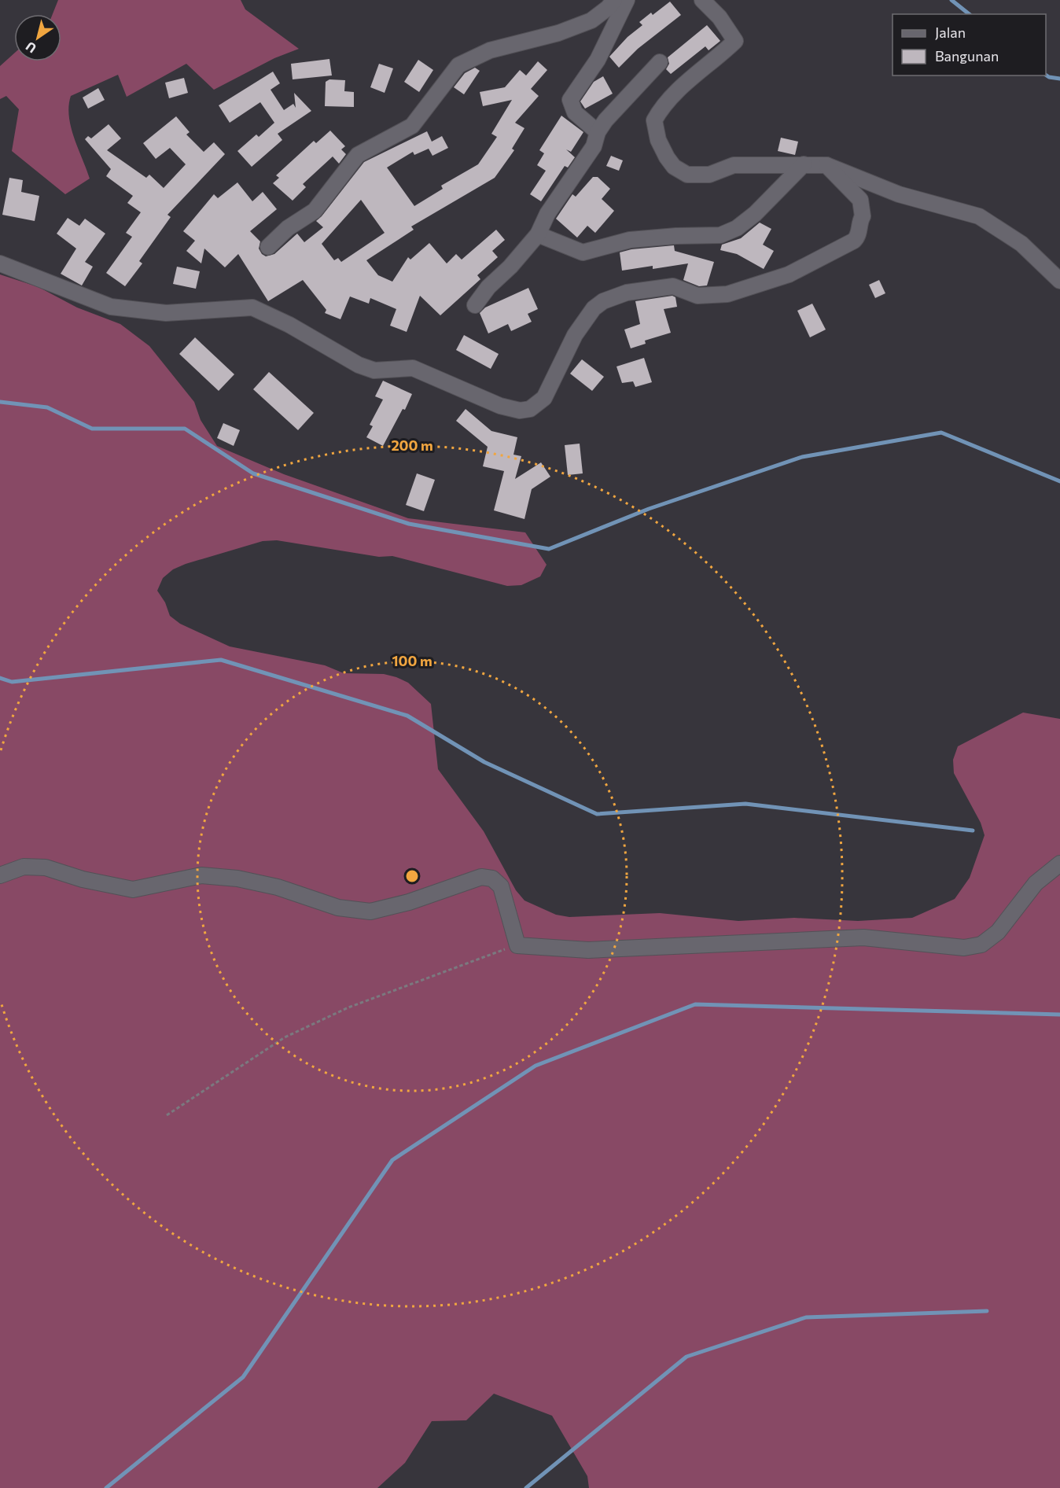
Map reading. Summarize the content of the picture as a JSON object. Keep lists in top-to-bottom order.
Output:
{
  "legend": ["Jalan", "Bangunan"],
  "north": "bottom left",
  "rings": ["200 m", "100 m"]
}
